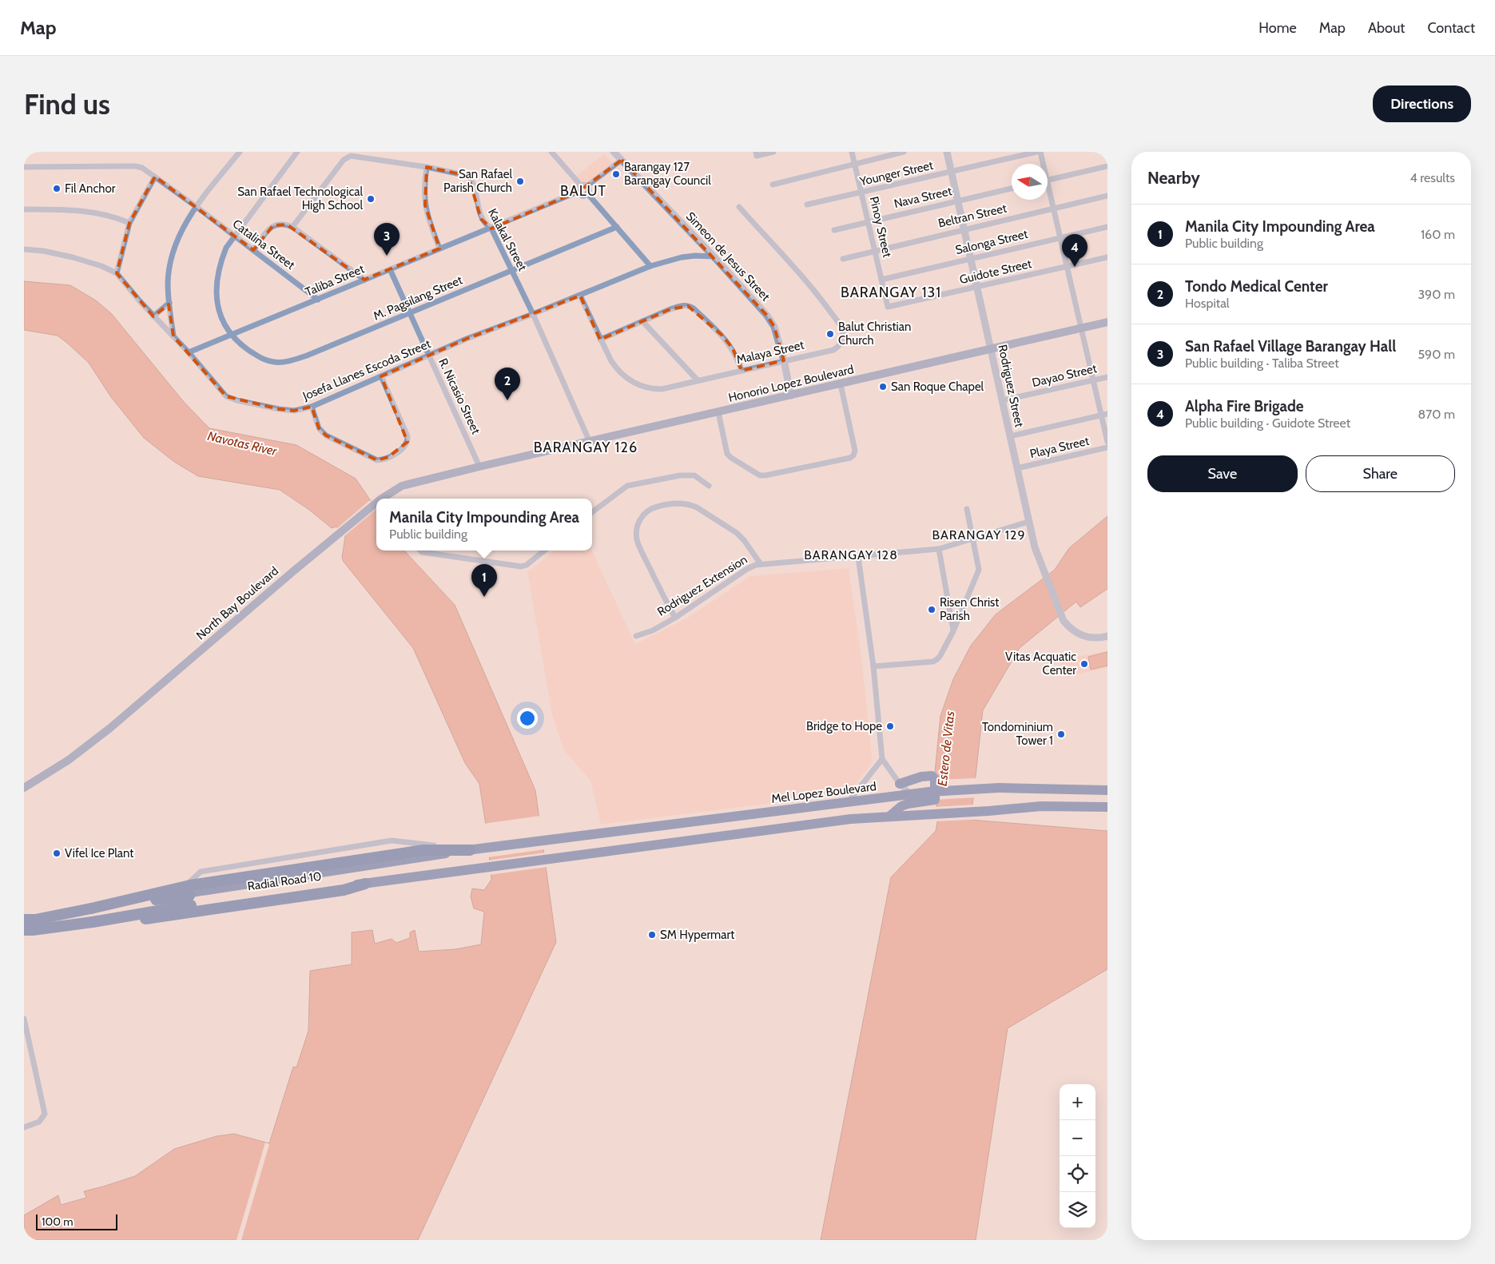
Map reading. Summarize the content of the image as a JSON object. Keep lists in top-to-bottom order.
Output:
{
  "streets": {
    "highway": ["Mel Lopez Boulevard", "Radial Road 10"],
    "main road": ["Honorio Lopez Boulevard", "North Bay Boulevard"],
    "street": [
      "Younger Street",
      "Nava Street",
      "Beltran Street",
      "Pinoy Street",
      "Kalakal Street",
      "Salonga Street",
      "Catalina Street",
      "Simeon de Jesus Street",
      "Guidote Street",
      "Taliba Street",
      "M. Pagsilang Street",
      "Malaya Street",
      "Josefa Llanes Escoda Street",
      "Dayao Street",
      "Rodriguez Street",
      "R. Nicasio Street",
      "Playa Street",
      "Rodriguez Extension"
    ]
  },
  "crossings": [
    ["Younger Street", "Pinoy Street"],
    ["Younger Street", "Rodriguez Street"],
    ["Nava Street", "Pinoy Street"],
    ["Nava Street", "Rodriguez Street"],
    ["Beltran Street", "Pinoy Street"],
    ["Beltran Street", "Rodriguez Street"],
    ["Pinoy Street", "Salonga Street"],
    ["Pinoy Street", "Guidote Street"],
    ["Kalakal Street", "Taliba Street"],
    ["Kalakal Street", "M. Pagsilang Street"],
    ["Kalakal Street", "Josefa Llanes Escoda Street"],
    ["Kalakal Street", "Honorio Lopez Boulevard"],
    ["Salonga Street", "Rodriguez Street"],
    ["Catalina Street", "Taliba Street"],
    ["Simeon de Jesus Street", "Malaya Street"],
    ["Simeon de Jesus Street", "Josefa Llanes Escoda Street"],
    ["Simeon de Jesus Street", "Honorio Lopez Boulevard"],
    ["Guidote Street", "Rodriguez Street"],
    ["Taliba Street", "M. Pagsilang Street"],
    ["Taliba Street", "Josefa Llanes Escoda Street"],
    ["Taliba Street", "R. Nicasio Street"],
    ["M. Pagsilang Street", "R. Nicasio Street"],
    ["Malaya Street", "Josefa Llanes Escoda Street"],
    ["Josefa Llanes Escoda Street", "R. Nicasio Street"],
    ["Dayao Street", "Rodriguez Street"],
    ["Honorio Lopez Boulevard", "Rodriguez Street"],
    ["Honorio Lopez Boulevard", "R. Nicasio Street"],
    ["Honorio Lopez Boulevard", "North Bay Boulevard"],
    ["Rodriguez Street", "Playa Street"],
    ["Rodriguez Street", "Rodriguez Extension"],
    ["R. Nicasio Street", "North Bay Boulevard"],
    ["Mel Lopez Boulevard", "Radial Road 10"]
  ],
  "districts": [
    "BALUT",
    "BARANGAY 131",
    "BARANGAY 126",
    "BARANGAY 129",
    "BARANGAY 128"
  ],
  "water": ["Navotas River", "Estero de Vitas"],
  "places": [
    "Barangay 127 Barangay Council",
    "San Rafael Parish Church",
    "Fil Anchor",
    "San Rafael Technological High School",
    "Balut Christian Church",
    "San Roque Chapel",
    "Risen Christ Parish",
    "Vitas Acquatic Center",
    "Bridge to Hope",
    "Tondominium Tower 1",
    "Vifel Ice Plant",
    "SM Hypermart"
  ],
  "scale_bar": "100 m",
  "north": "left",
  "page": {
    "header": "Map",
    "nav": [
      "Home",
      "Map",
      "About",
      "Contact"
    ],
    "buttons": [
      "Directions",
      ["Save", "Share"]
    ],
    "title": "Find us",
    "heading": ["Nearby", "4 results"],
    "list": [
      {
        "mark": "1",
        "name": "Manila City Impounding Area",
        "note": "Public building",
        "value": "160 m"
      },
      {
        "mark": "2",
        "name": "Tondo Medical Center",
        "note": "Hospital",
        "value": "390 m"
      },
      {
        "mark": "3",
        "name": "San Rafael Village Barangay Hall",
        "note": "Public building · Taliba Street",
        "value": "590 m"
      },
      {
        "mark": "4",
        "name": "Alpha Fire Brigade",
        "note": "Public building · Guidote Street",
        "value": "870 m"
      }
    ],
    "pins": [
      "3",
      "4",
      "2",
      "1"
    ],
    "popup": ["Manila City Impounding Area", "Public building"],
    "map_buttons": ["+", "−"],
    "scale": "100 m"
  }
}
